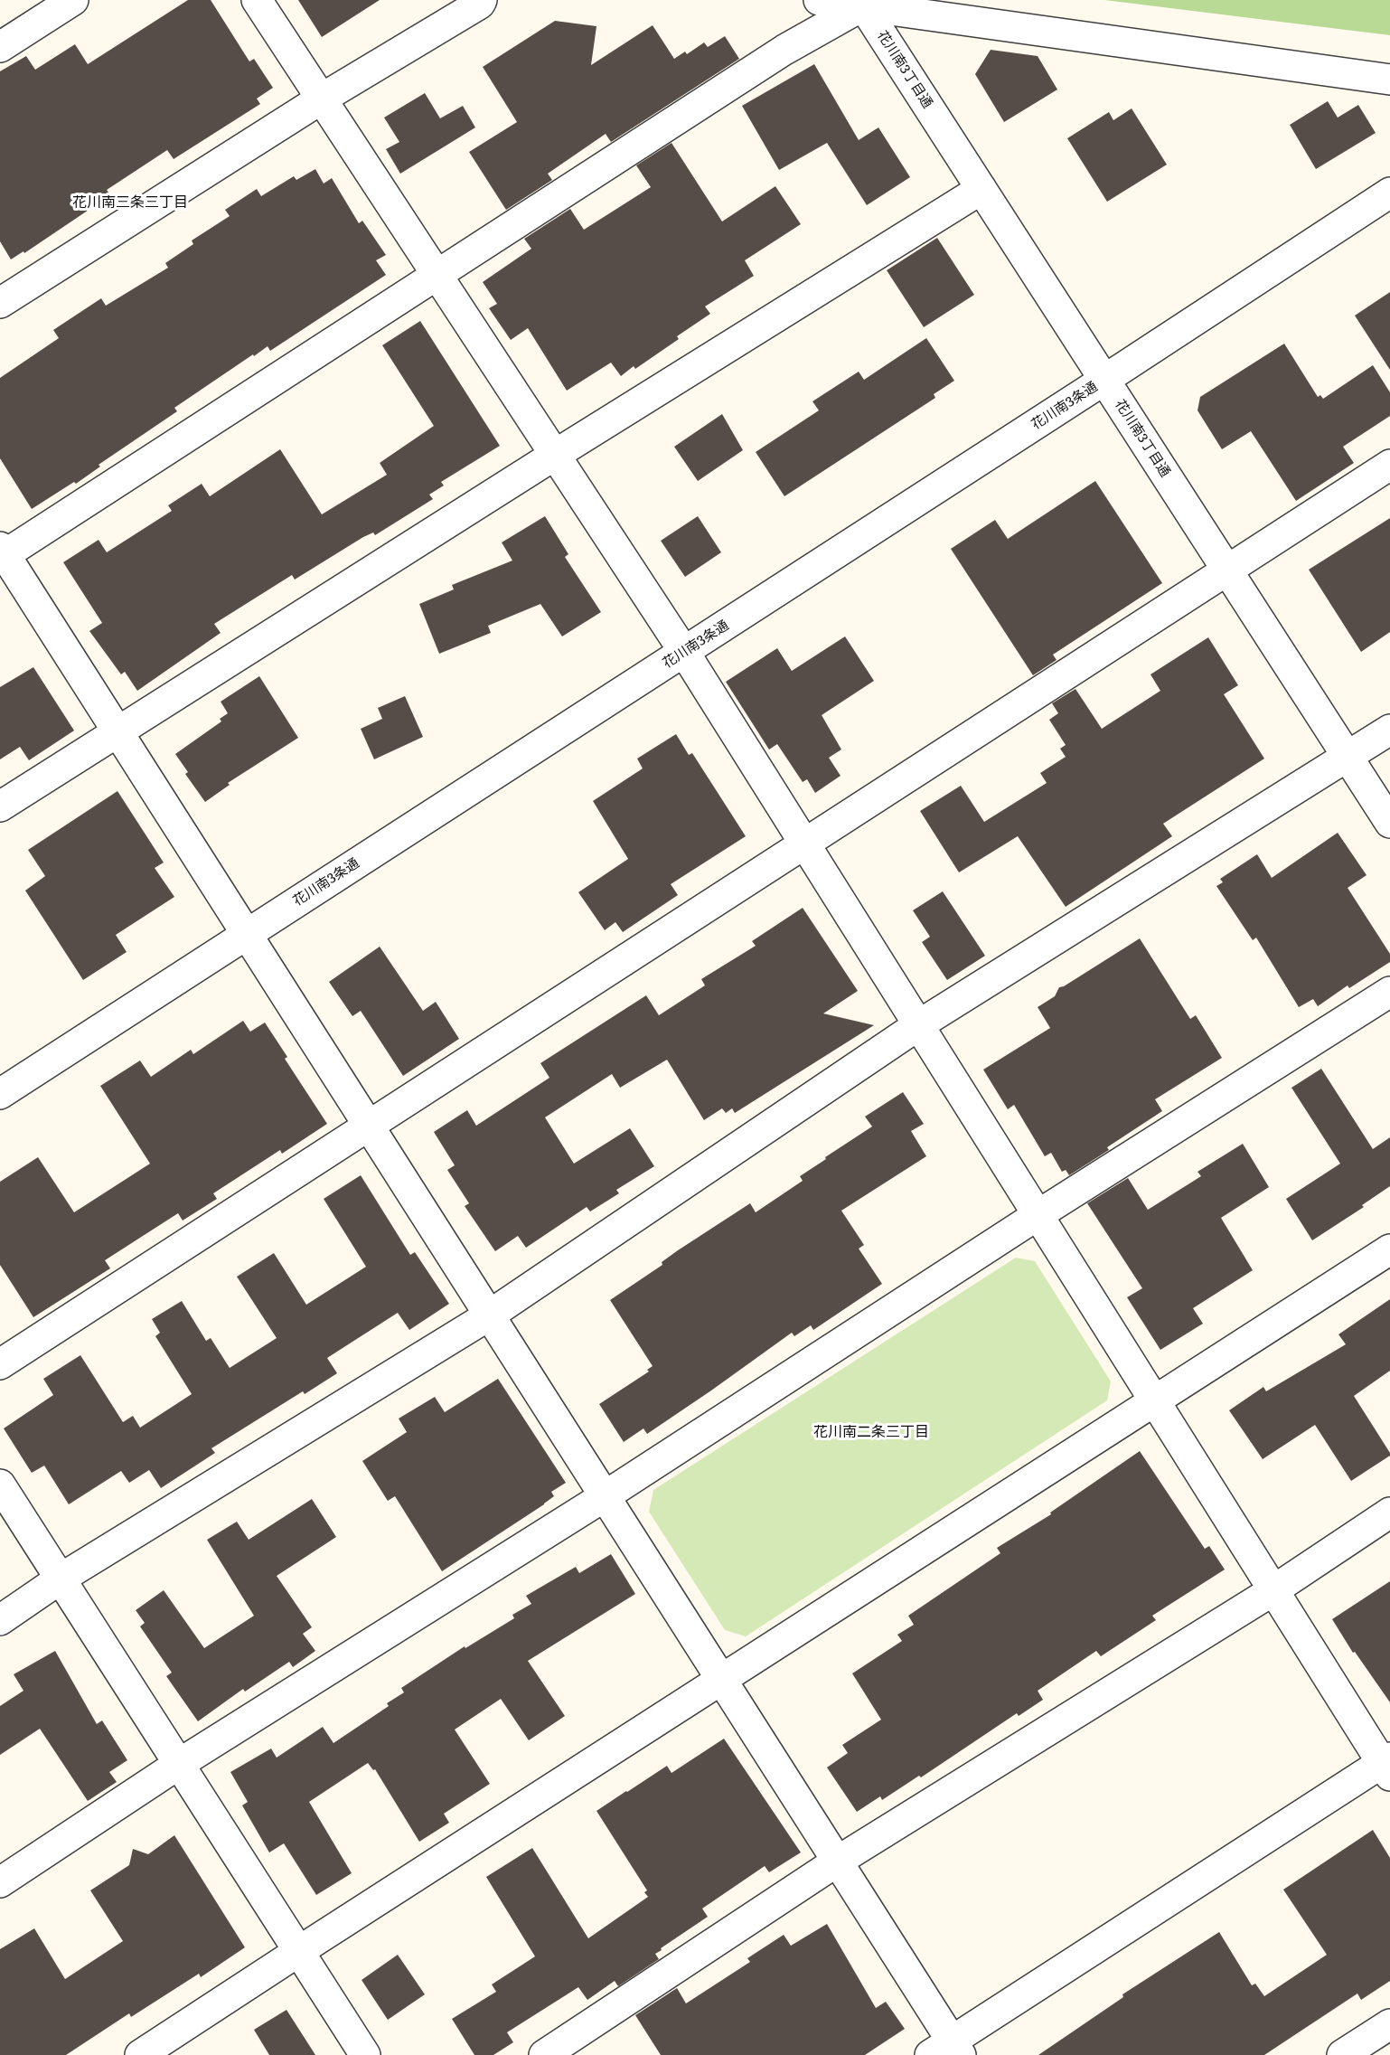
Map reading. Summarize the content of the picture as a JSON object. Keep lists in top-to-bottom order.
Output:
{
  "streets": {
    "street": ["花川南3丁目通", "花川南3条通"]
  },
  "crossings": [
    ["花川南3丁目通", "花川南3条通"]
  ],
  "districts": ["花川南三条三丁目", "花川南二条三丁目"]
}
